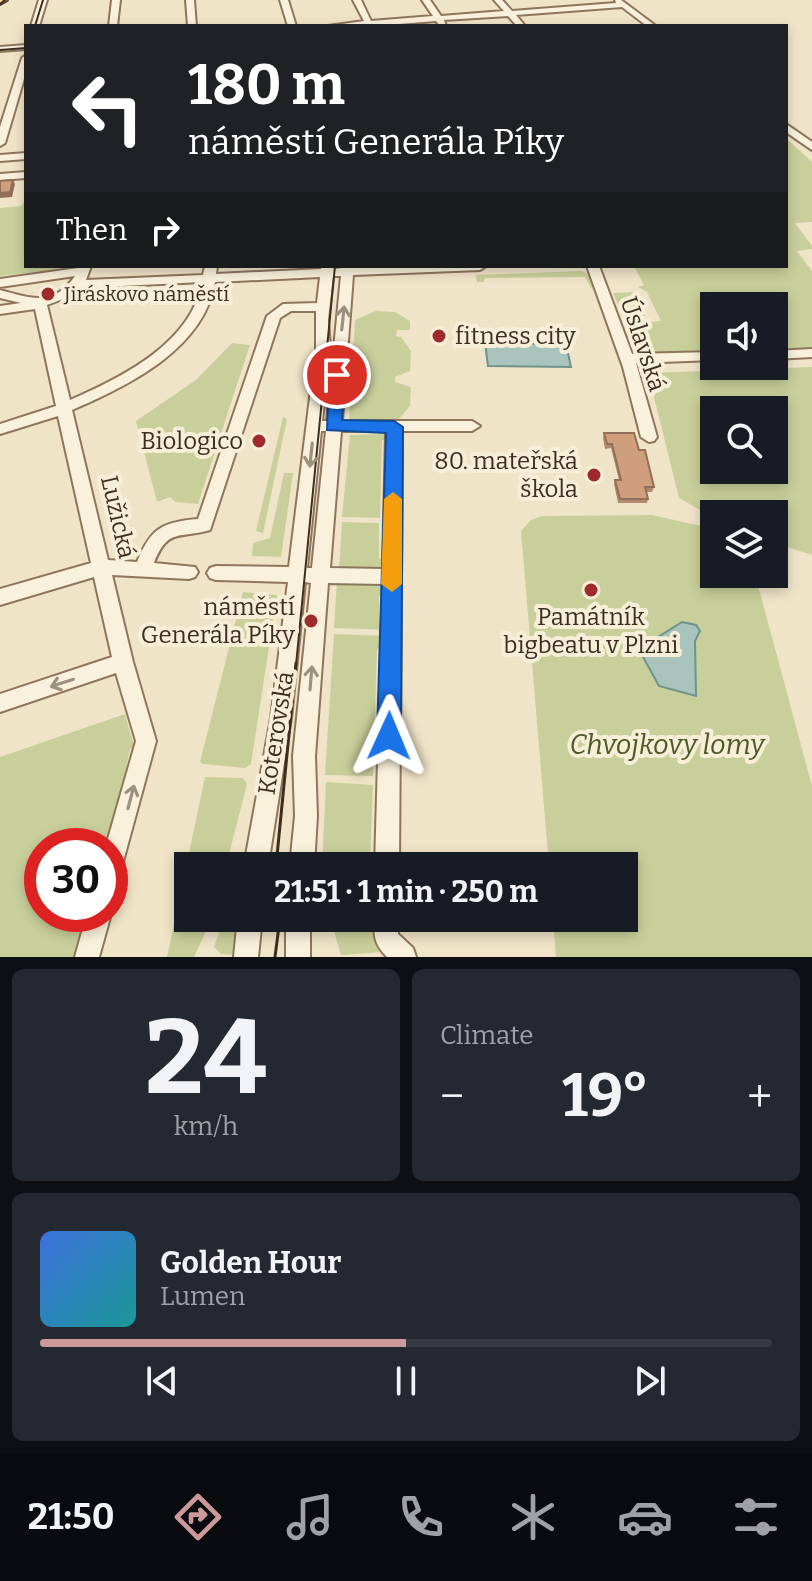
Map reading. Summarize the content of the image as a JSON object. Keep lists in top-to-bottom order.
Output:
{
  "streets": {
    "street": ["Úslavská", "Lužická", "Koterovská"]
  },
  "parks": ["Chvojkovy lomy"],
  "places": [
    "Jiráskovo náměstí",
    "fitness city",
    "Biologico",
    "80. mateřská škola",
    "Památník bigbeatu v Plzni",
    "náměstí Generála Píky"
  ],
  "page": {
    "turn": ["180 m", "náměstí Generála Píky"],
    "then": "Then",
    "limit": "30",
    "trip": "21:51 · 1 min · 250 m",
    "tile": [
      ["24", "km/h"],
      "Climate"
    ],
    "heat": ["−", "19°", "+"],
    "song": ["Golden Hour", "Lumen"],
    "tabs": "21:50"
  }
}
